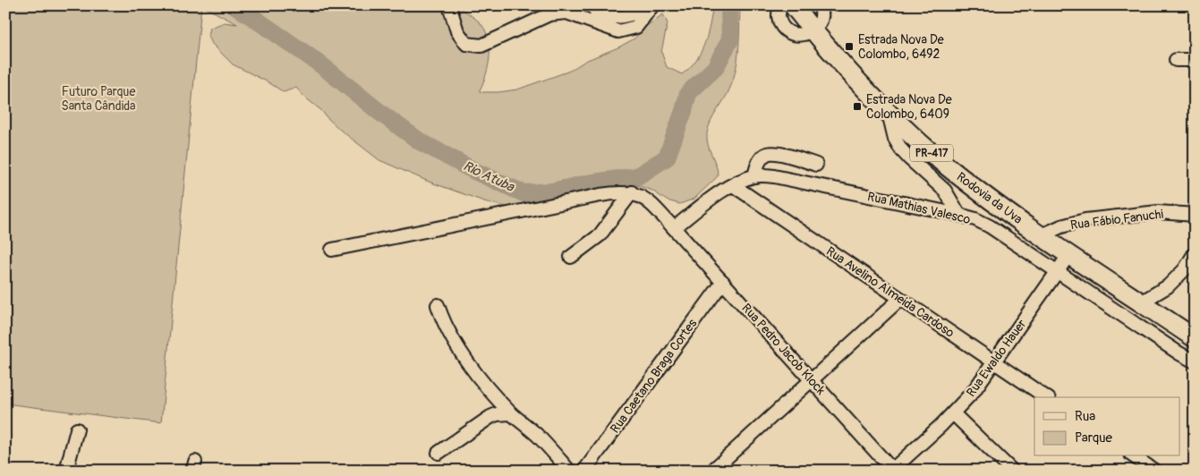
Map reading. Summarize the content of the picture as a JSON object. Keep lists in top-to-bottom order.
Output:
{
  "streets": {
    "highway": ["PR-417", "Rodovia da Uva"],
    "street": [
      "Rua Mathias Valesco",
      "Rua Fábio Fanuchi",
      "Rua Avelino Almeida Cardoso",
      "Rua Pedro Jacob Klock",
      "Rua Ewaldo Hauer",
      "Rua Caetano Braga Cortes"
    ]
  },
  "crossings": [
    ["Rodovia da Uva", "Rua Fábio Fanuchi"],
    ["Rodovia da Uva", "Rua Ewaldo Hauer"],
    ["Rua Mathias Valesco", "Rua Avelino Almeida Cardoso"],
    ["Rua Mathias Valesco", "Rua Pedro Jacob Klock"],
    ["Rua Mathias Valesco", "Rua Ewaldo Hauer"],
    ["Rua Avelino Almeida Cardoso", "Rua Ewaldo Hauer"],
    ["Rua Pedro Jacob Klock", "Rua Ewaldo Hauer"],
    ["Rua Pedro Jacob Klock", "Rua Caetano Braga Cortes"]
  ],
  "water": ["Rio Atuba"],
  "parks": ["Futuro Parque Santa Cândida"],
  "places": {
    "transit": ["Estrada Nova De Colombo, 6492", "Estrada Nova De Colombo, 6409"]
  },
  "legend": ["Rua", "Parque"]
}
